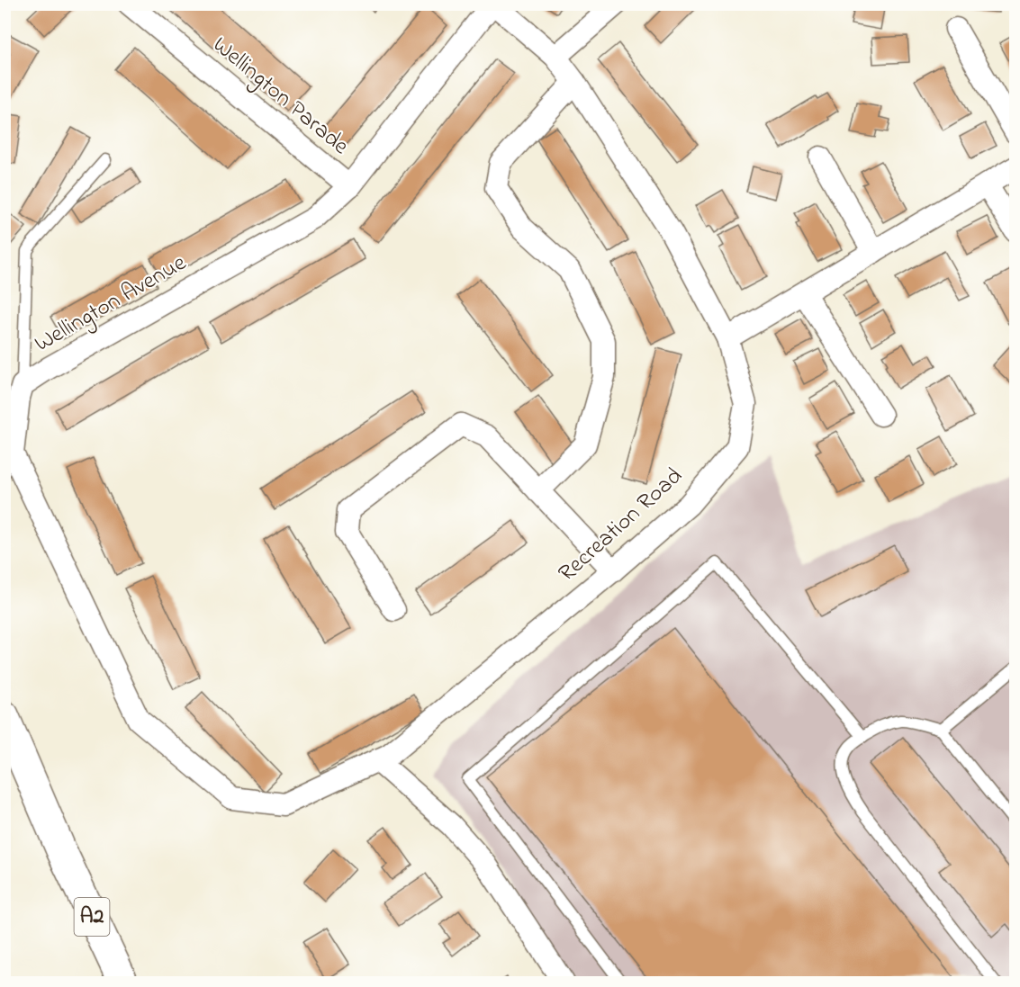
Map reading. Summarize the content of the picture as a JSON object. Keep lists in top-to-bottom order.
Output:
{
  "streets": {
    "main road": ["A2"],
    "street": ["Wellington Parade", "Wellington Avenue", "Recreation Road"]
  },
  "crossings": [
    ["Wellington Parade", "Wellington Avenue"],
    ["Wellington Avenue", "Recreation Road"]
  ]
}
